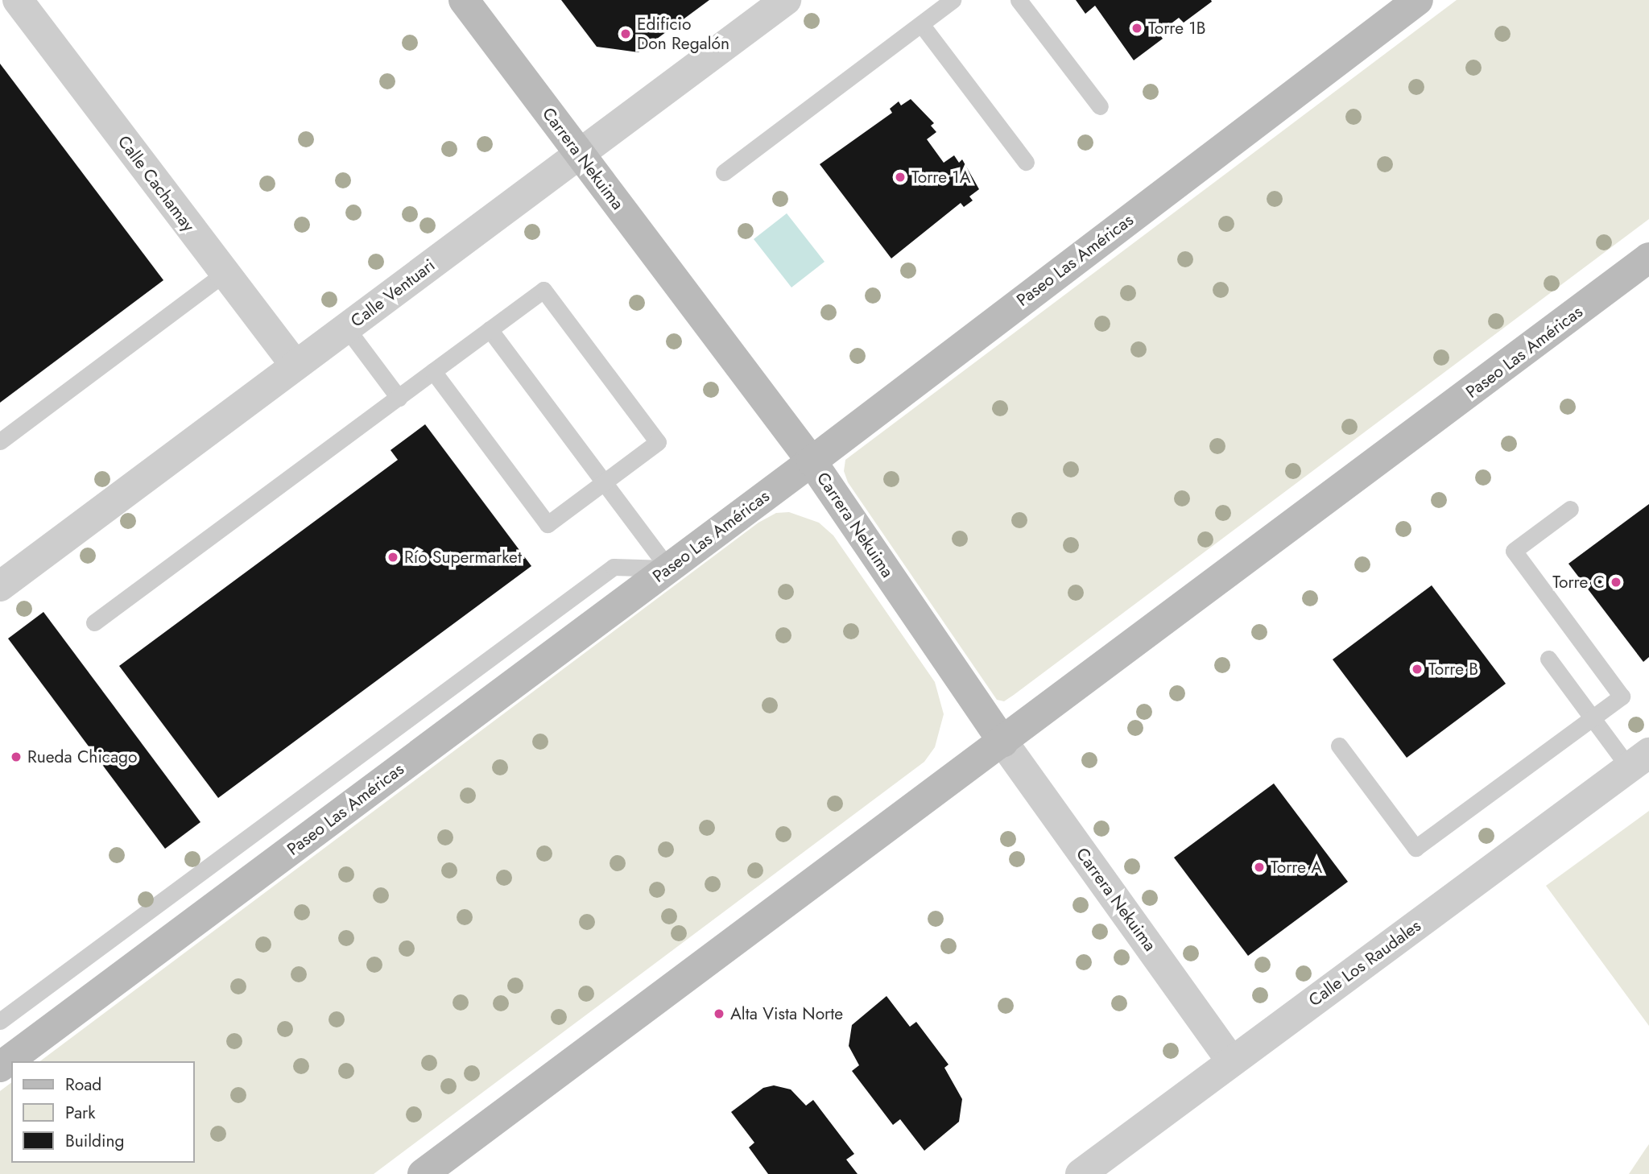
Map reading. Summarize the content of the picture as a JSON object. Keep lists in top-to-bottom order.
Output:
{
  "streets": {
    "main road": ["Carrera Nekuima", "Paseo Las Américas"],
    "street": ["Calle Cachamay", "Calle Ventuari", "Calle Los Raudales"]
  },
  "crossings": [
    ["Carrera Nekuima", "Paseo Las Américas"],
    ["Carrera Nekuima", "Calle Ventuari"],
    ["Carrera Nekuima", "Calle Los Raudales"],
    ["Calle Cachamay", "Calle Ventuari"]
  ],
  "places": [
    "Torre 1B",
    "Edificio Don Regalón",
    "Torre 1A",
    "Río Supermarket",
    "Torre C",
    "Torre B",
    "Rueda Chicago",
    "Torre A",
    "Alta Vista Norte"
  ],
  "legend": ["Road", "Park", "Building"]
}
